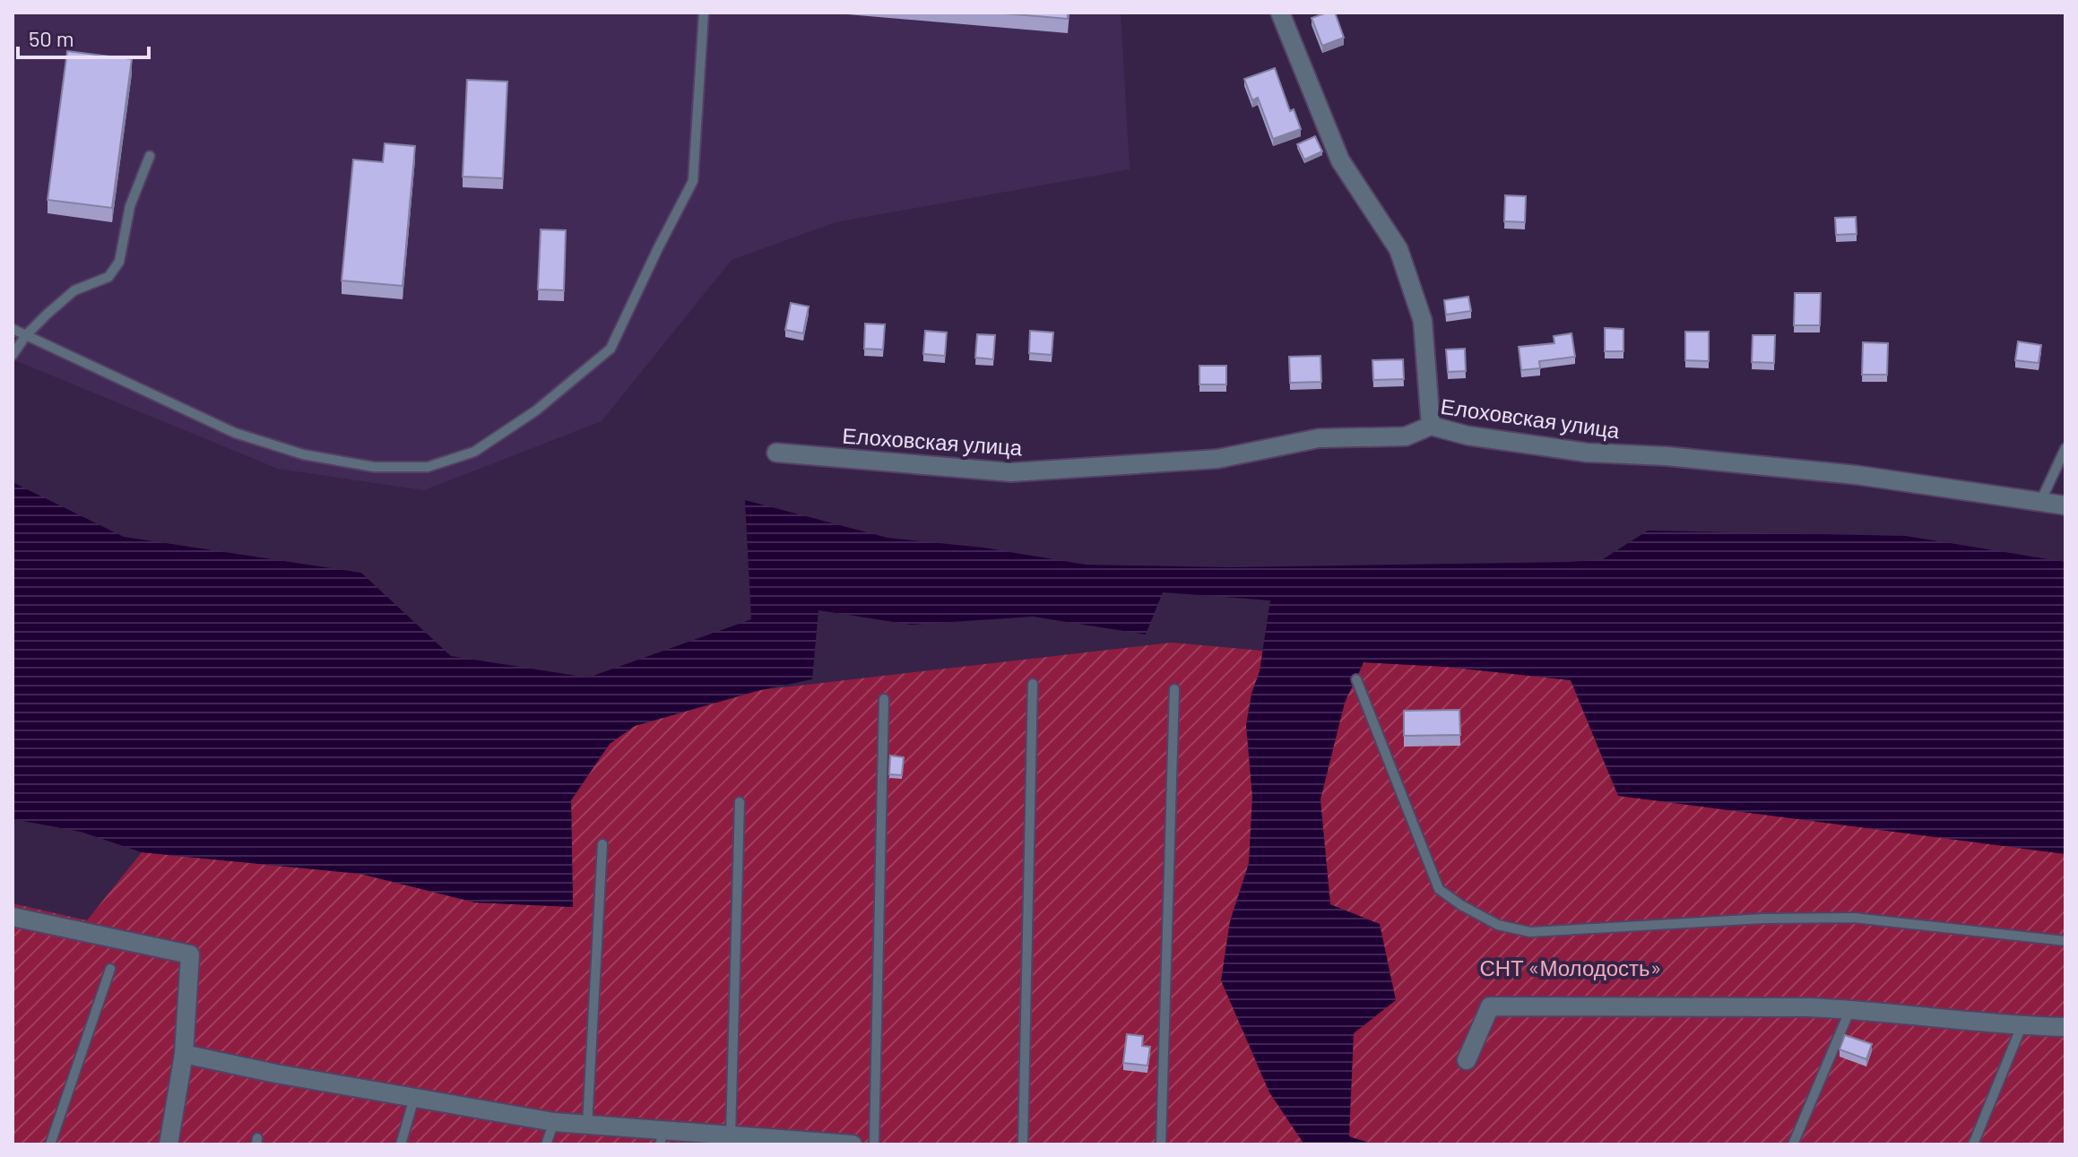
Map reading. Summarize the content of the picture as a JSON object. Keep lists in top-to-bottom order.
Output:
{
  "streets": {
    "street": ["Елоховская улица"]
  },
  "parks": ["СНТ «Молодость»"],
  "scale_bar": "50 m"
}
